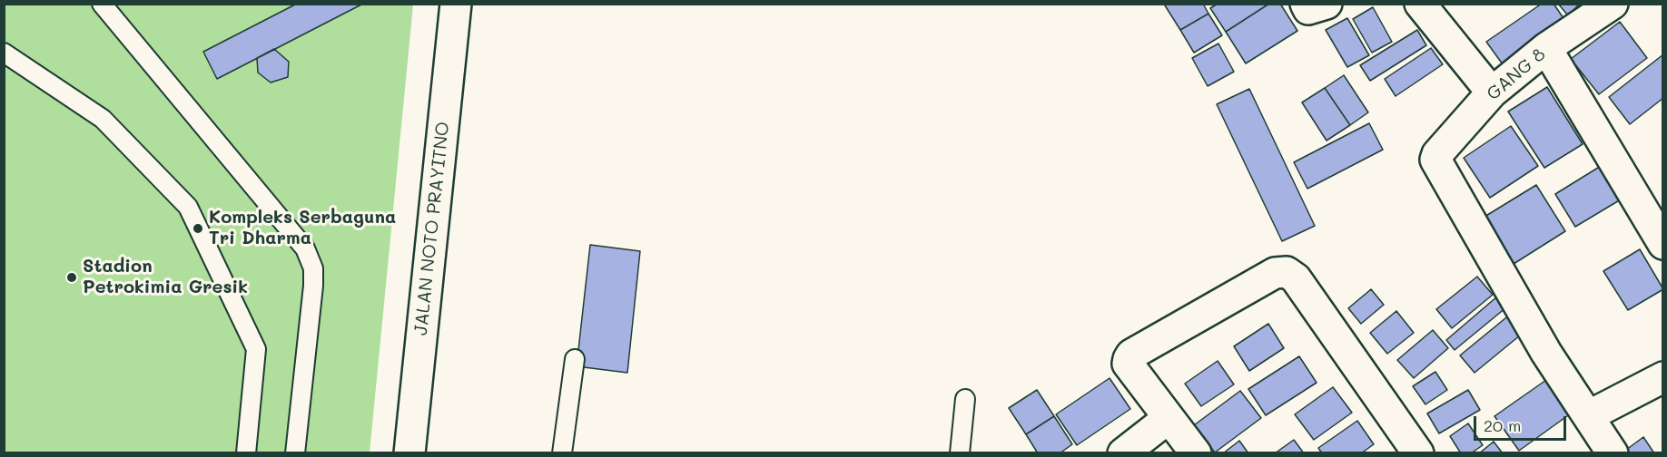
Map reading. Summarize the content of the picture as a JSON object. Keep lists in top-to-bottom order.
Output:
{
  "streets": {
    "street": ["GANG 8", "JALAN NOTO PRAYITNO"]
  },
  "places": ["Kompleks Serbaguna Tri Dharma", "Stadion Petrokimia Gresik"],
  "scale_bar": "20 m"
}
